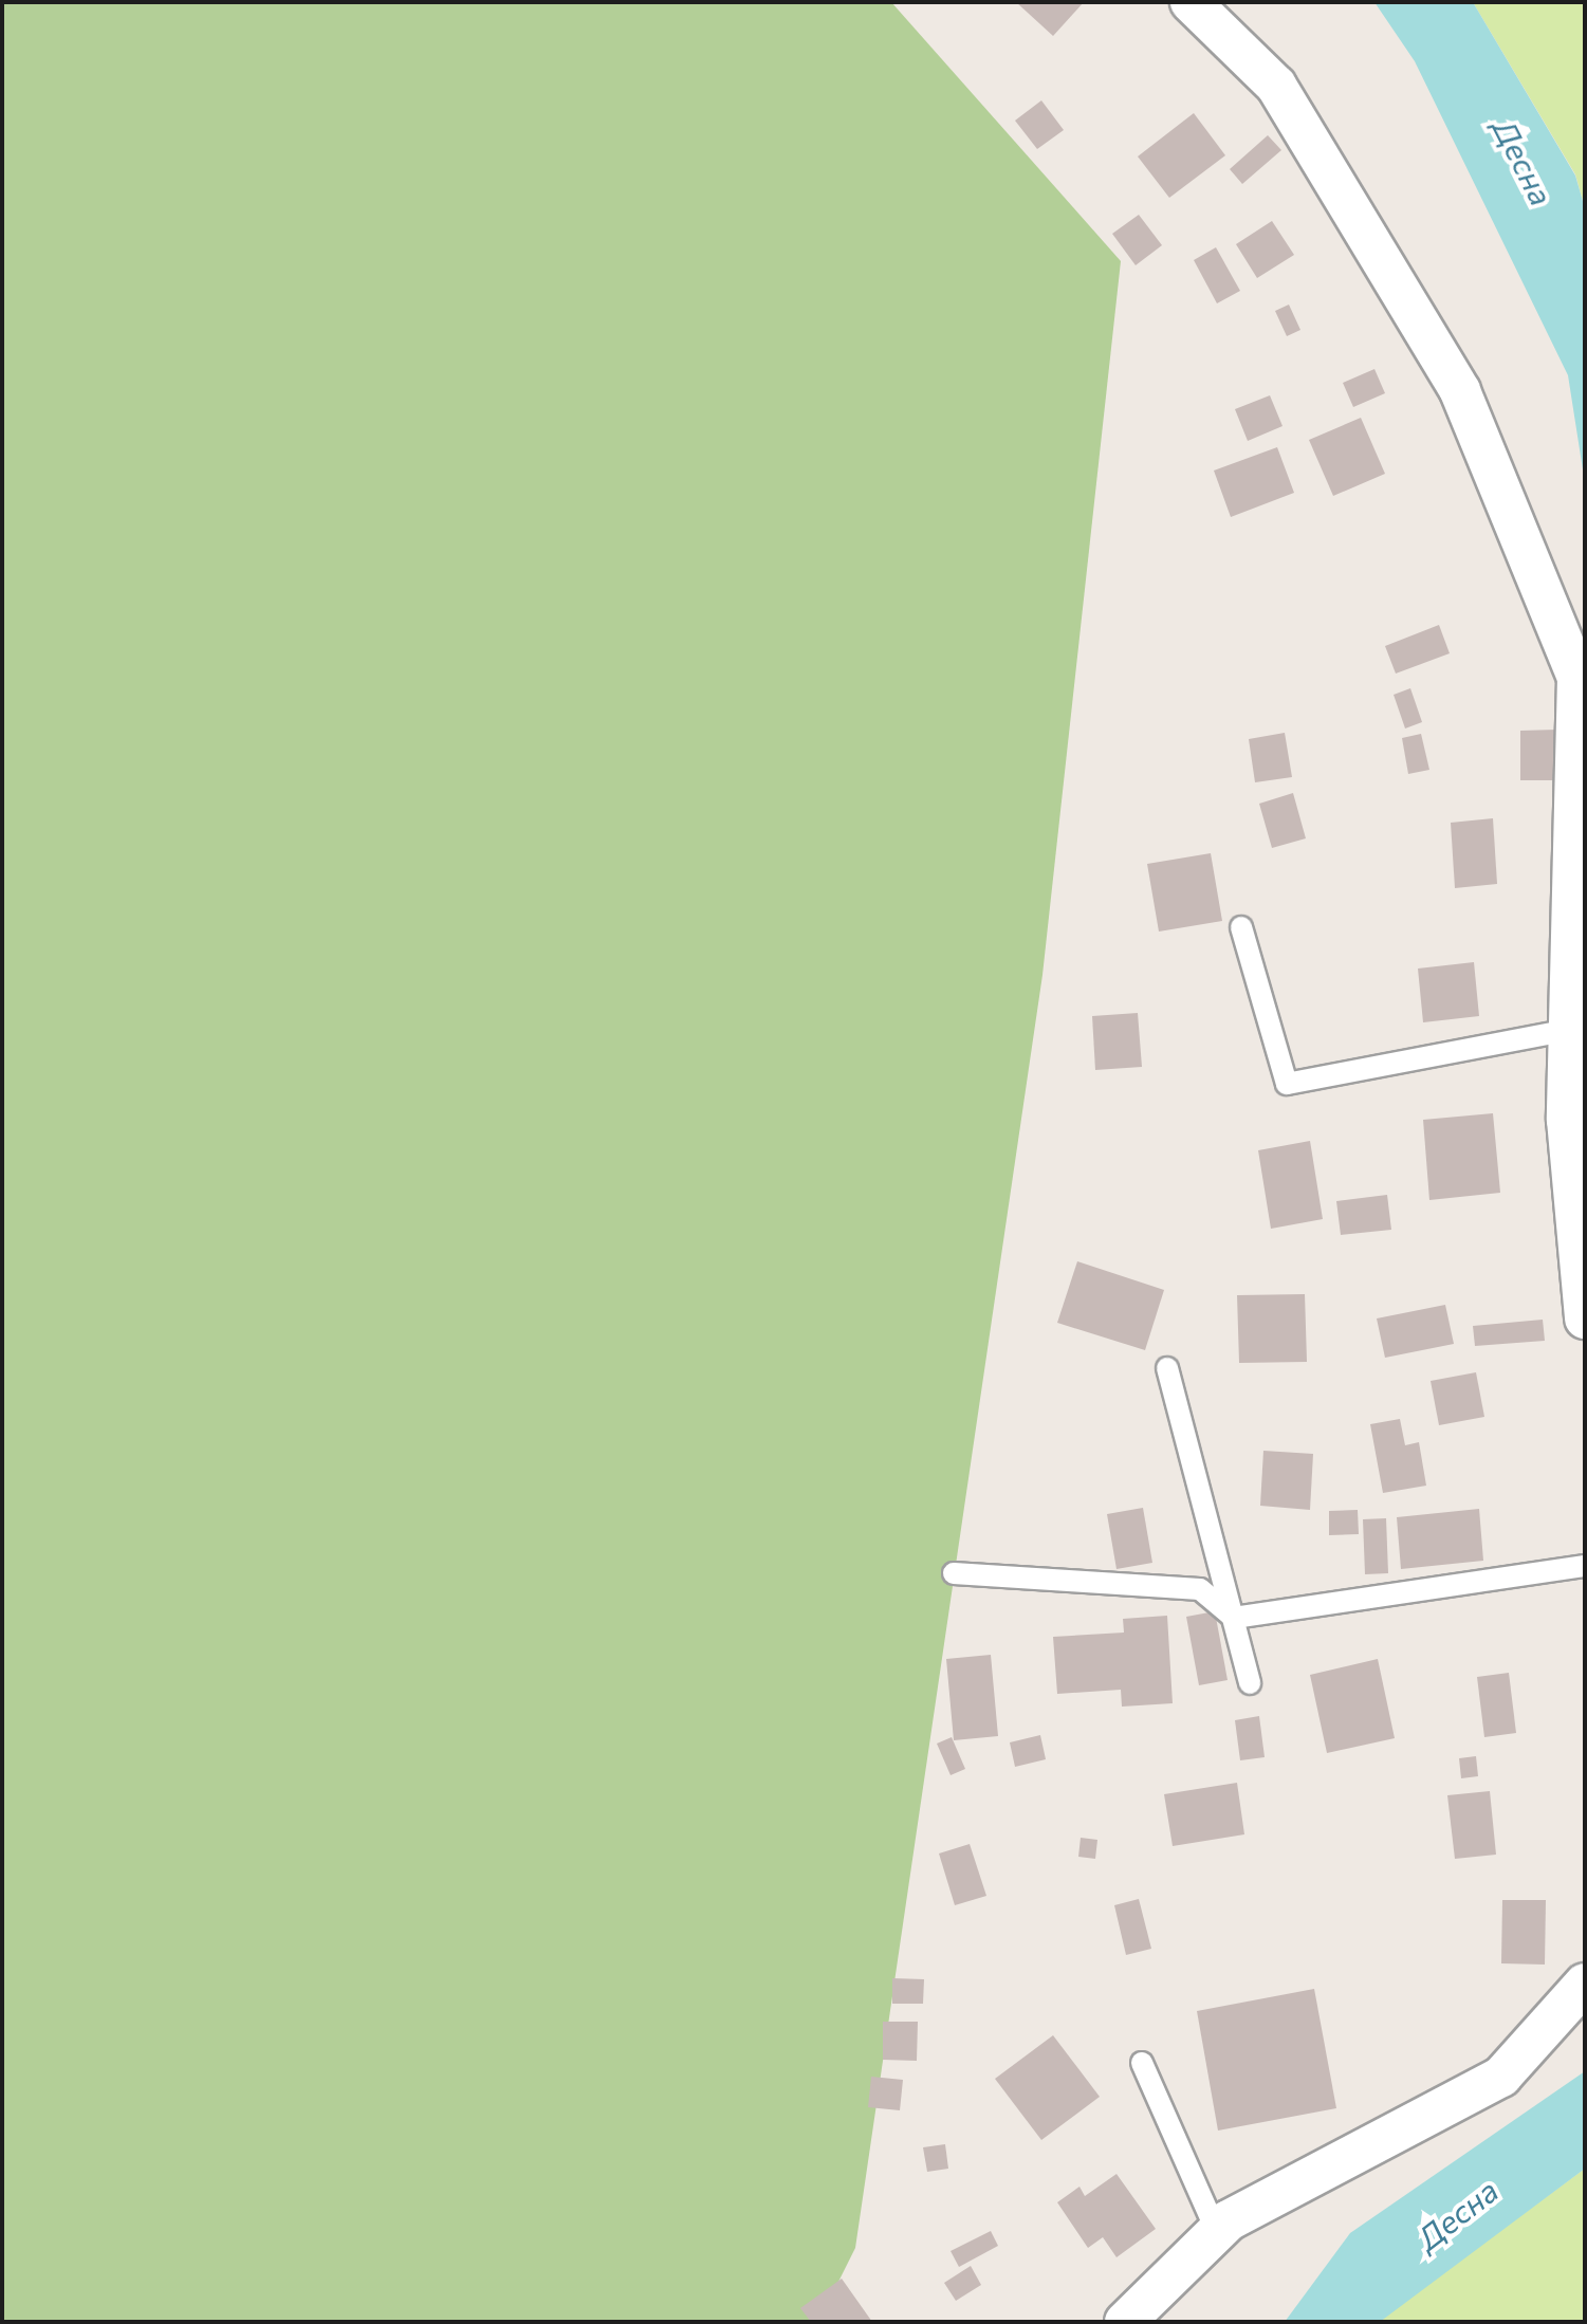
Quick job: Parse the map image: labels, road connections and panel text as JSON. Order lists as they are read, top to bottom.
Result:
{
  "water": ["Десна"]
}
